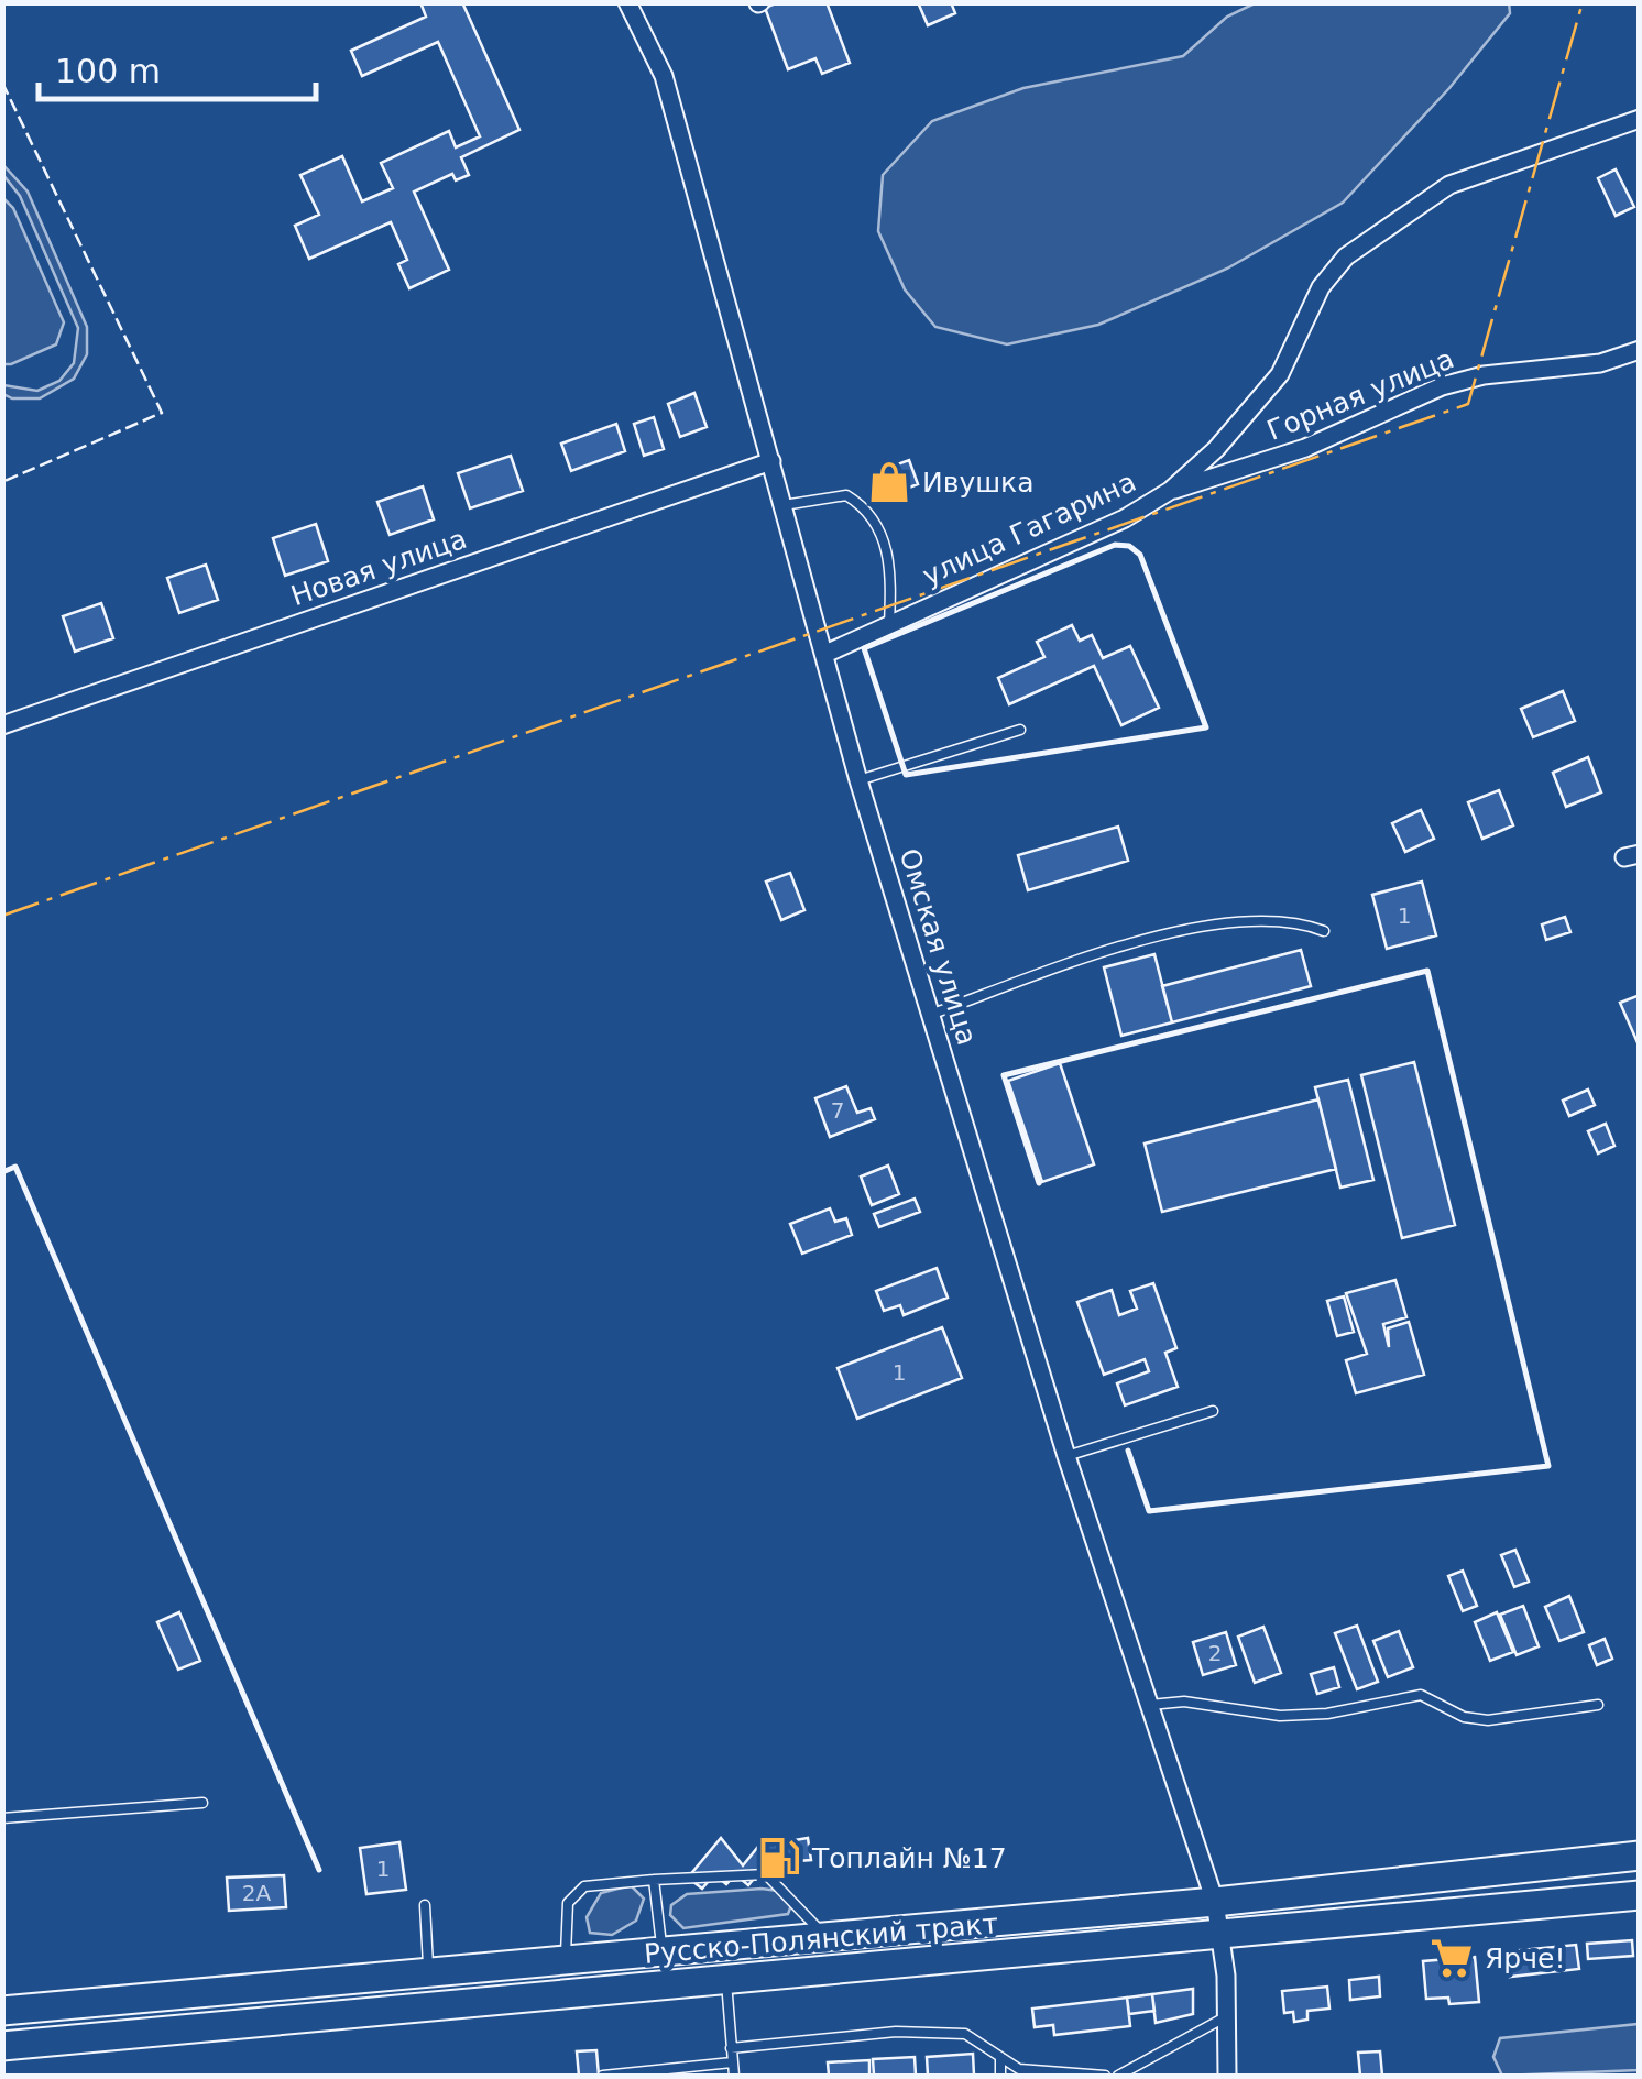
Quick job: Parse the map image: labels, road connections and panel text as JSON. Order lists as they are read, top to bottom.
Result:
{
  "streets": {
    "main road": ["Русско-Полянский тракт"],
    "street": [
      "Горная улица",
      "улица Гагарина",
      "Новая улица",
      "Омская улица"
    ]
  },
  "crossings": [
    ["Горная улица", "улица Гагарина"],
    ["улица Гагарина", "Омская улица"],
    ["Новая улица", "Омская улица"],
    ["Омская улица", "Русско-Полянский тракт"]
  ],
  "places": {
    "shop": ["Ивушка"],
    "fuel station": ["Топлайн №17"],
    "supermarket": ["Ярче!"]
  },
  "house_numbers": [
    "1",
    "7",
    "1",
    "2",
    "1",
    "2А"
  ],
  "scale_bar": "100 m"
}
